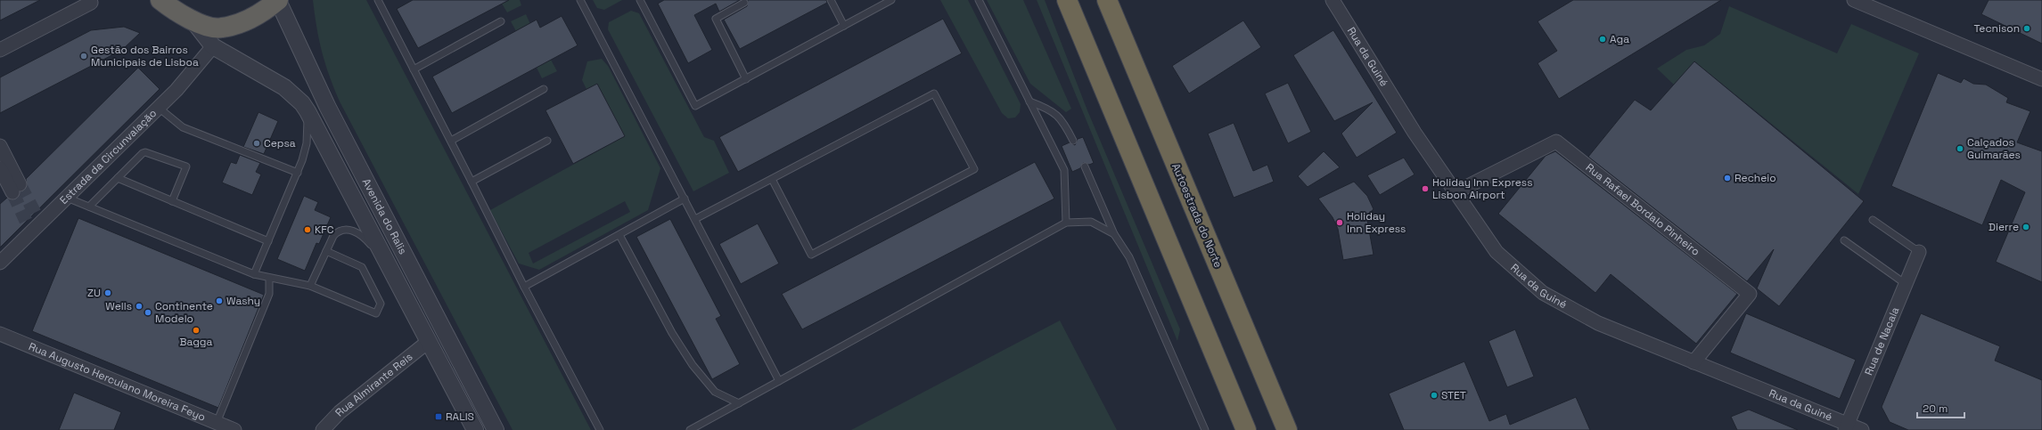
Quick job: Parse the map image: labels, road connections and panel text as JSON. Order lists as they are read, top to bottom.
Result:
{
  "streets": {
    "highway": ["Autoestrada do Norte"],
    "street": [
      "Rua da Guiné",
      "Estrada da Circunvalação",
      "Rua Rafael Bordalo Pinheiro",
      "Avenida do Ralis",
      "Rua de Nacala",
      "Rua Augusto Herculano Moreira Feyo",
      "Rua Almirante Reis"
    ]
  },
  "crossings": [
    ["Rua da Guiné", "Rua Rafael Bordalo Pinheiro"],
    ["Rua da Guiné", "Rua de Nacala"],
    ["Estrada da Circunvalação", "Avenida do Ralis"],
    ["Avenida do Ralis", "Rua Almirante Reis"]
  ],
  "places": {
    "other": [
      "Tecnison",
      "Aga",
      "Gestão dos Bairros Municipais de Lisboa",
      "Cepsa",
      "Calçados Guimarães",
      "Recheio",
      "Holiday Inn Express Lisbon Airport",
      "Holiday Inn Express",
      "Dierre",
      "KFC",
      "ZU",
      "Washy",
      "Wells",
      "Continente Modelo",
      "Bagga",
      "STET"
    ],
    "transit": ["RALIS"]
  },
  "scale_bar": "20 m"
}
